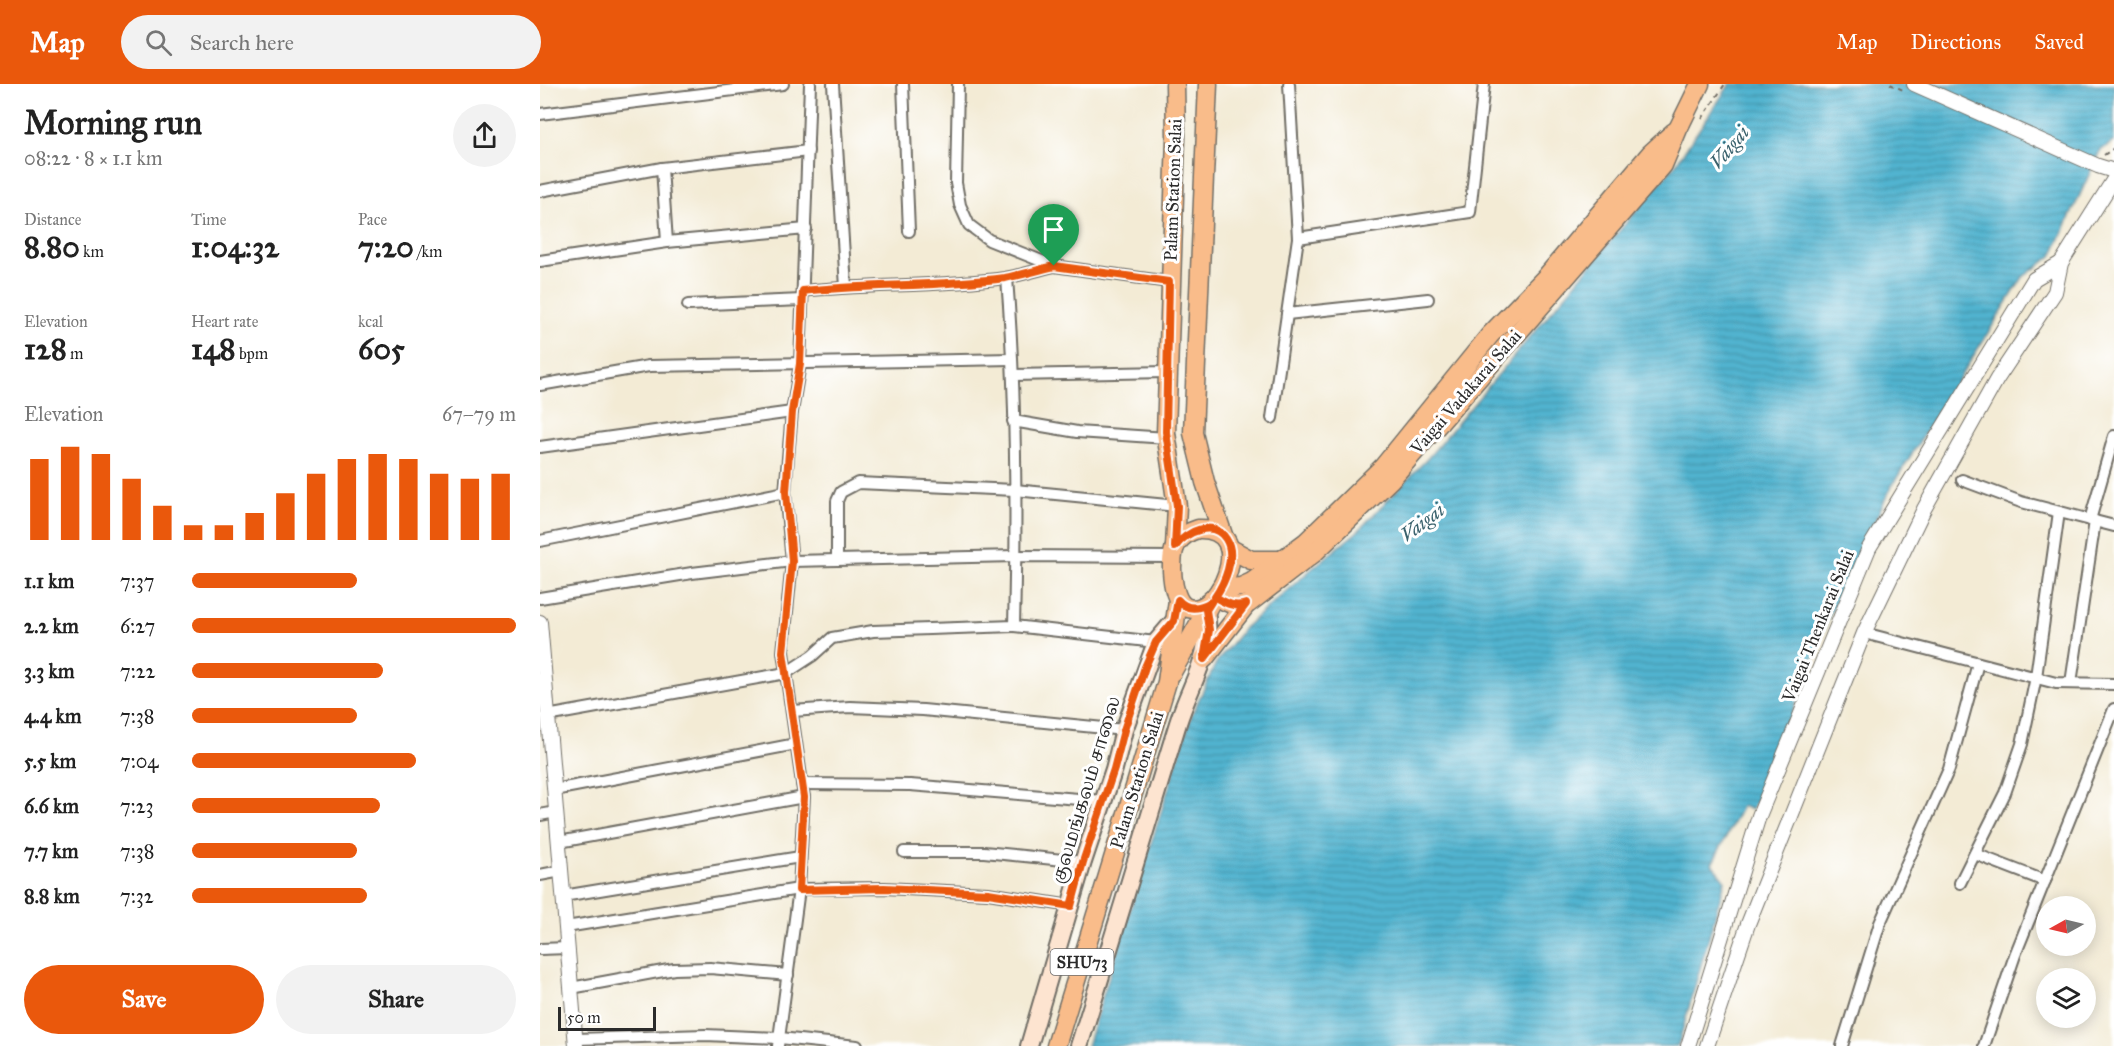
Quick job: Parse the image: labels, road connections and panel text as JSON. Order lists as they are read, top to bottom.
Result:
{
  "streets": {
    "main road": [
      "Palam Station Salai",
      "Vaigai Vadakarai Salai",
      "குலமங்கலம் சாலை",
      "SHU73"
    ],
    "street": ["Vaigai Thenkarai Salai"]
  },
  "crossings": [
    ["Palam Station Salai", "Vaigai Vadakarai Salai"],
    ["Palam Station Salai", "குலமங்கலம் சாலை"],
    ["Palam Station Salai", "SHU73"],
    ["Vaigai Vadakarai Salai", "SHU73"]
  ],
  "water": ["Vaigai"],
  "scale_bar": "50 m",
  "north": "left",
  "page": {
    "header": "Map",
    "search": "Search here",
    "nav": ["Map", "Directions", "Saved"],
    "heading": ["Morning run", "08:22 · 8 × 1.1 km"],
    "stats": [
      ["Distance", "8.80 km"],
      ["Time", "1:04:32"],
      ["Pace", "7:20 /km"],
      ["Elevation", "128 m"],
      ["Heart rate", "148 bpm"],
      ["kcal", "605"]
    ],
    "chart": ["Elevation", "67–79 m"],
    "list": [
      {
        "name": "1.1 km",
        "note": "7:37"
      },
      {
        "name": "2.2 km",
        "note": "6:27"
      },
      {
        "name": "3.3 km",
        "note": "7:22"
      },
      {
        "name": "4.4 km",
        "note": "7:38"
      },
      {
        "name": "5.5 km",
        "note": "7:04"
      },
      {
        "name": "6.6 km",
        "note": "7:23"
      },
      {
        "name": "7.7 km",
        "note": "7:38"
      },
      {
        "name": "8.8 km",
        "note": "7:32"
      }
    ],
    "buttons": ["Save", "Share"],
    "scale": "50 m"
  }
}
